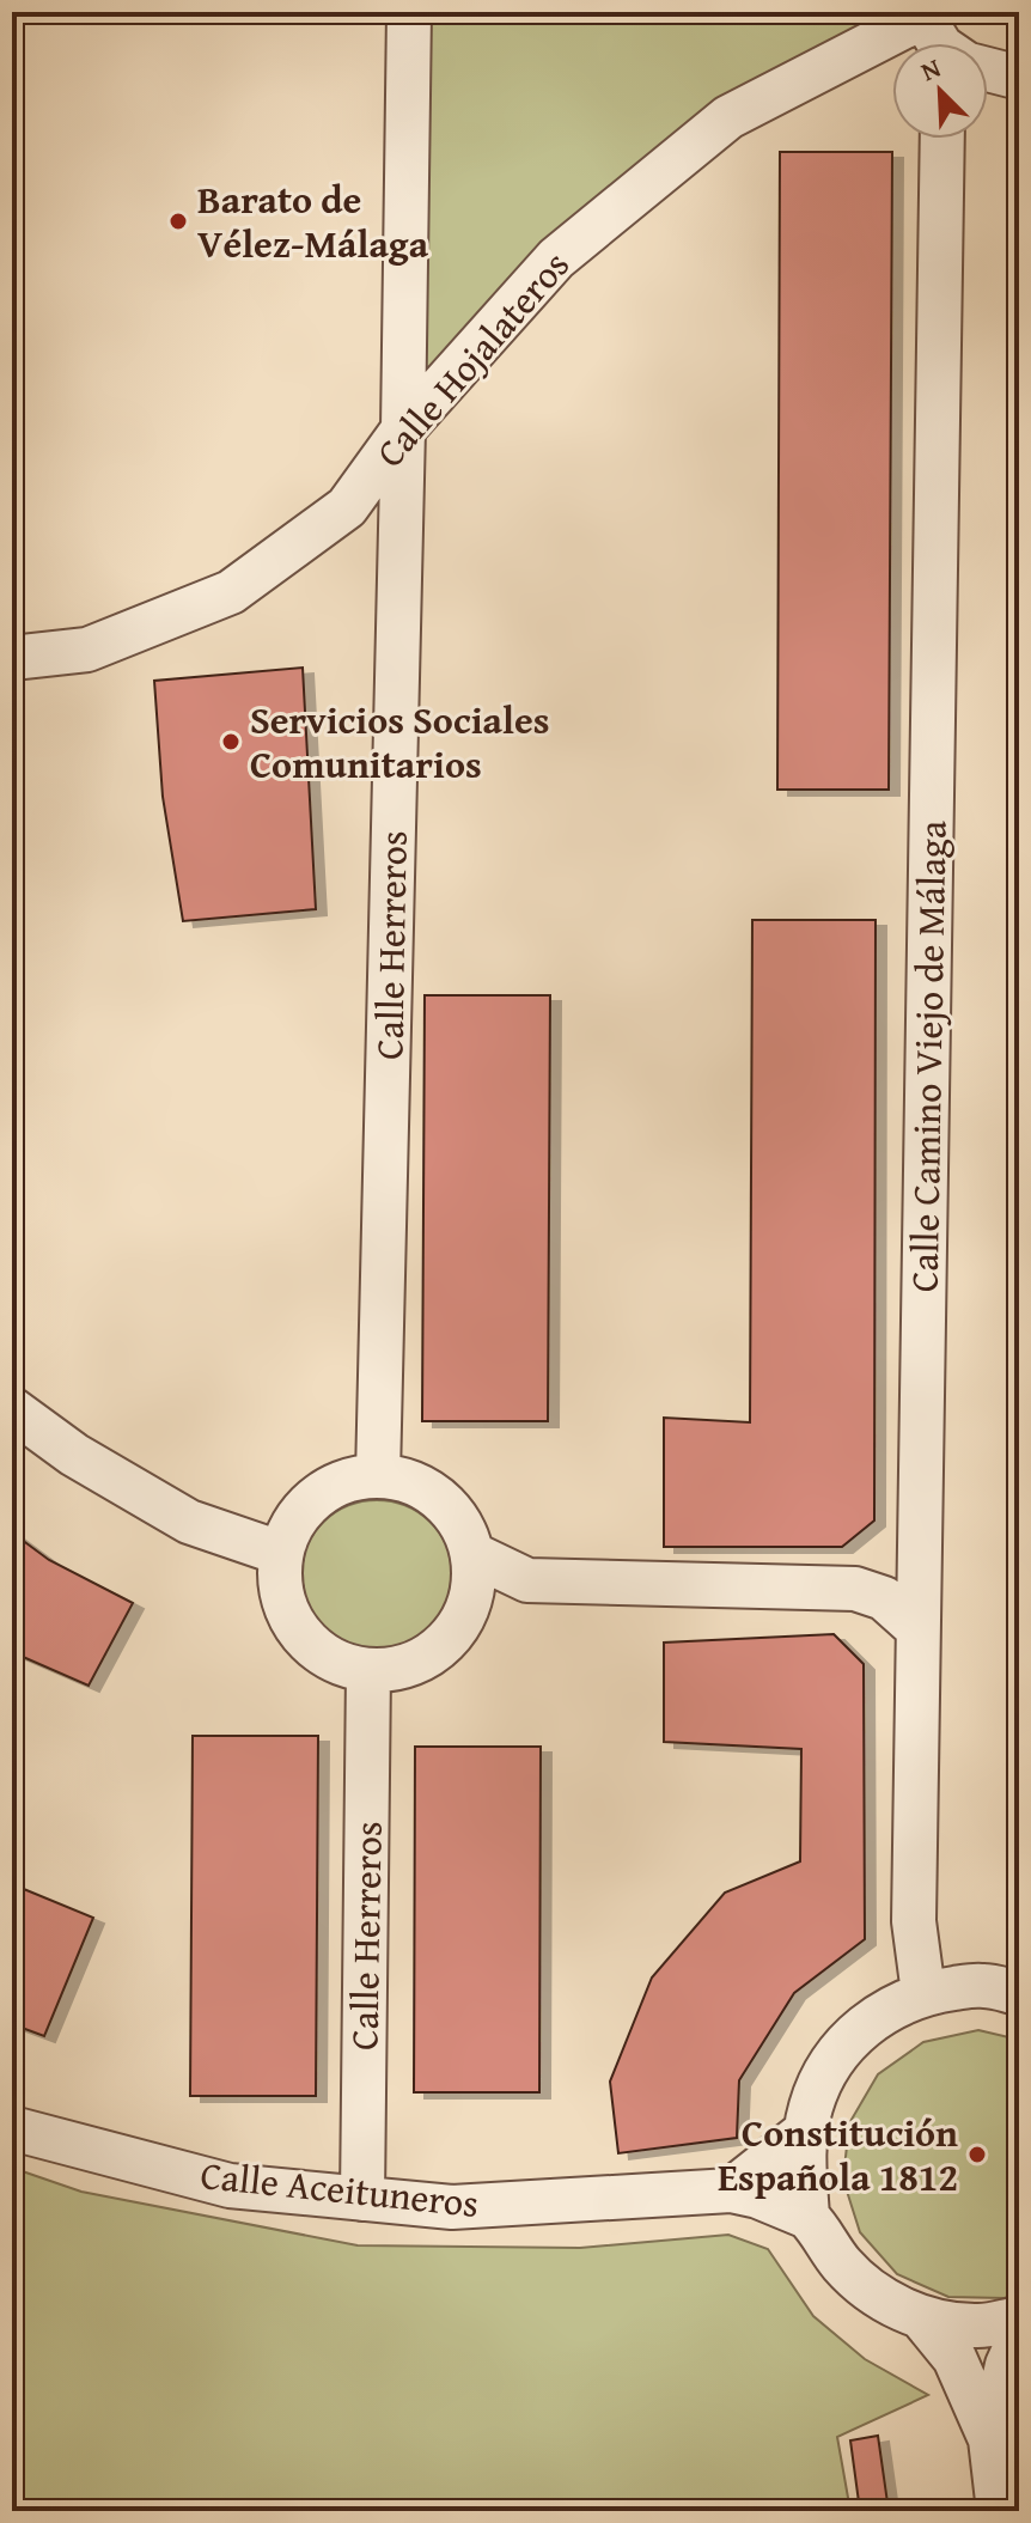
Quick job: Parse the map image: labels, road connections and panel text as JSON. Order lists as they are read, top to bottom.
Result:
{
  "streets": {
    "street": [
      "Calle Hojalateros",
      "Calle Herreros",
      "Calle Camino Viejo de Málaga",
      "Calle Aceituneros"
    ]
  },
  "crossings": [
    ["Calle Hojalateros", "Calle Herreros"],
    ["Calle Herreros", "Calle Aceituneros"]
  ],
  "places": ["Barato de Vélez-Málaga", "Servicios Sociales Comunitarios", "Constitución Española 1812"],
  "north": "top left"
}
